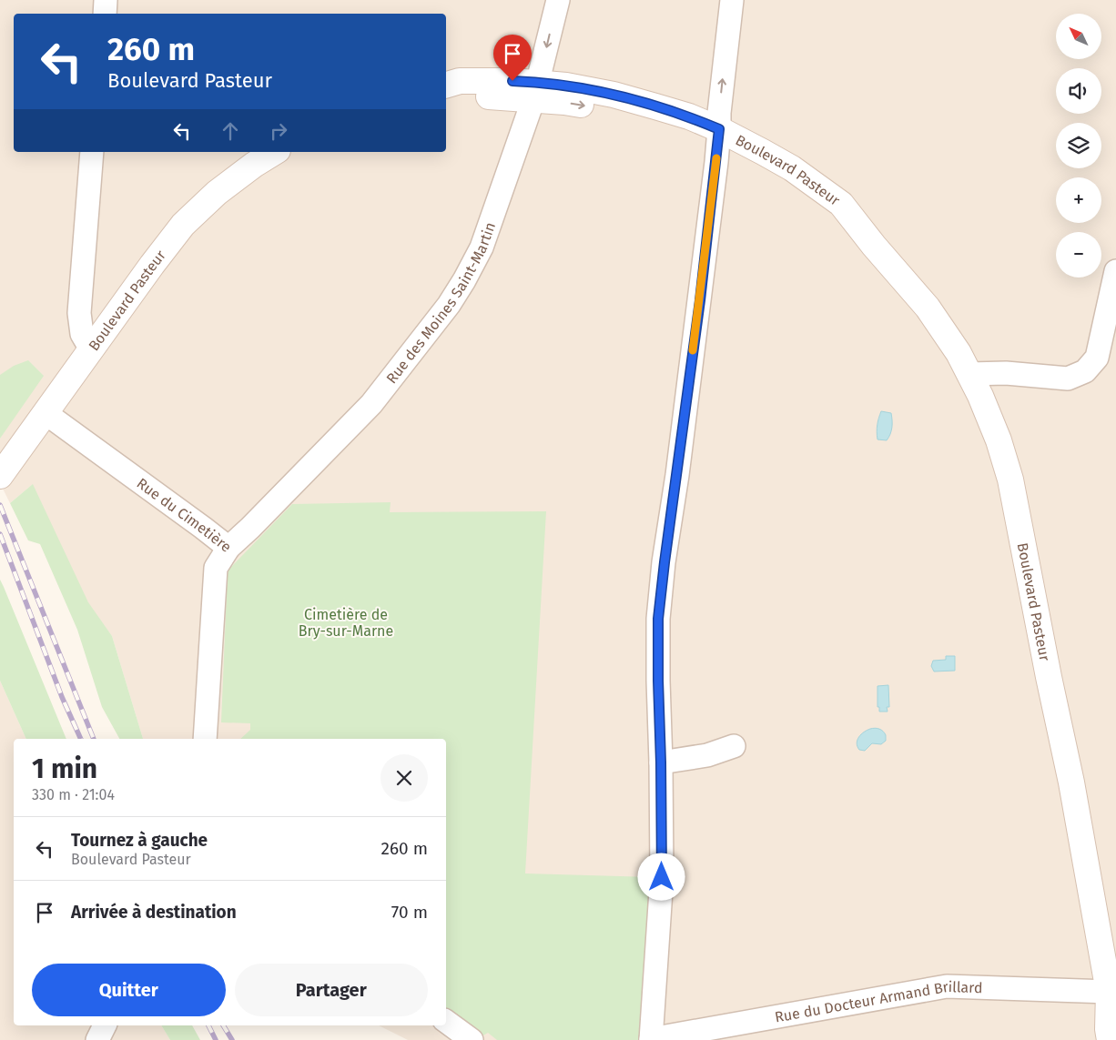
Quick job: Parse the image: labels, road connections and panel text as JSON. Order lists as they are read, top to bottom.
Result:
{
  "streets": {
    "main road": ["Boulevard Pasteur"],
    "street": ["Rue des Moines Saint-Martin", "Rue du Cimetière", "Rue du Docteur Armand Brillard"]
  },
  "crossings": [
    ["Boulevard Pasteur", "Rue des Moines Saint-Martin"],
    ["Boulevard Pasteur", "Rue du Cimetière"],
    ["Boulevard Pasteur", "Rue du Docteur Armand Brillard"],
    ["Rue des Moines Saint-Martin", "Rue du Cimetière"]
  ],
  "parks": ["Cimetière de Bry-sur-Marne"],
  "north": "top left",
  "page": {
    "map_buttons": ["+", "−"],
    "turn": ["260 m", "Boulevard Pasteur"],
    "heading": ["1 min", "330 m · 21:04"],
    "list": [
      {
        "name": "Tournez à gauche",
        "note": "Boulevard Pasteur",
        "value": "260 m"
      },
      {
        "name": "Arrivée à destination",
        "value": "70 m"
      }
    ],
    "buttons": ["Quitter", "Partager"]
  }
}
